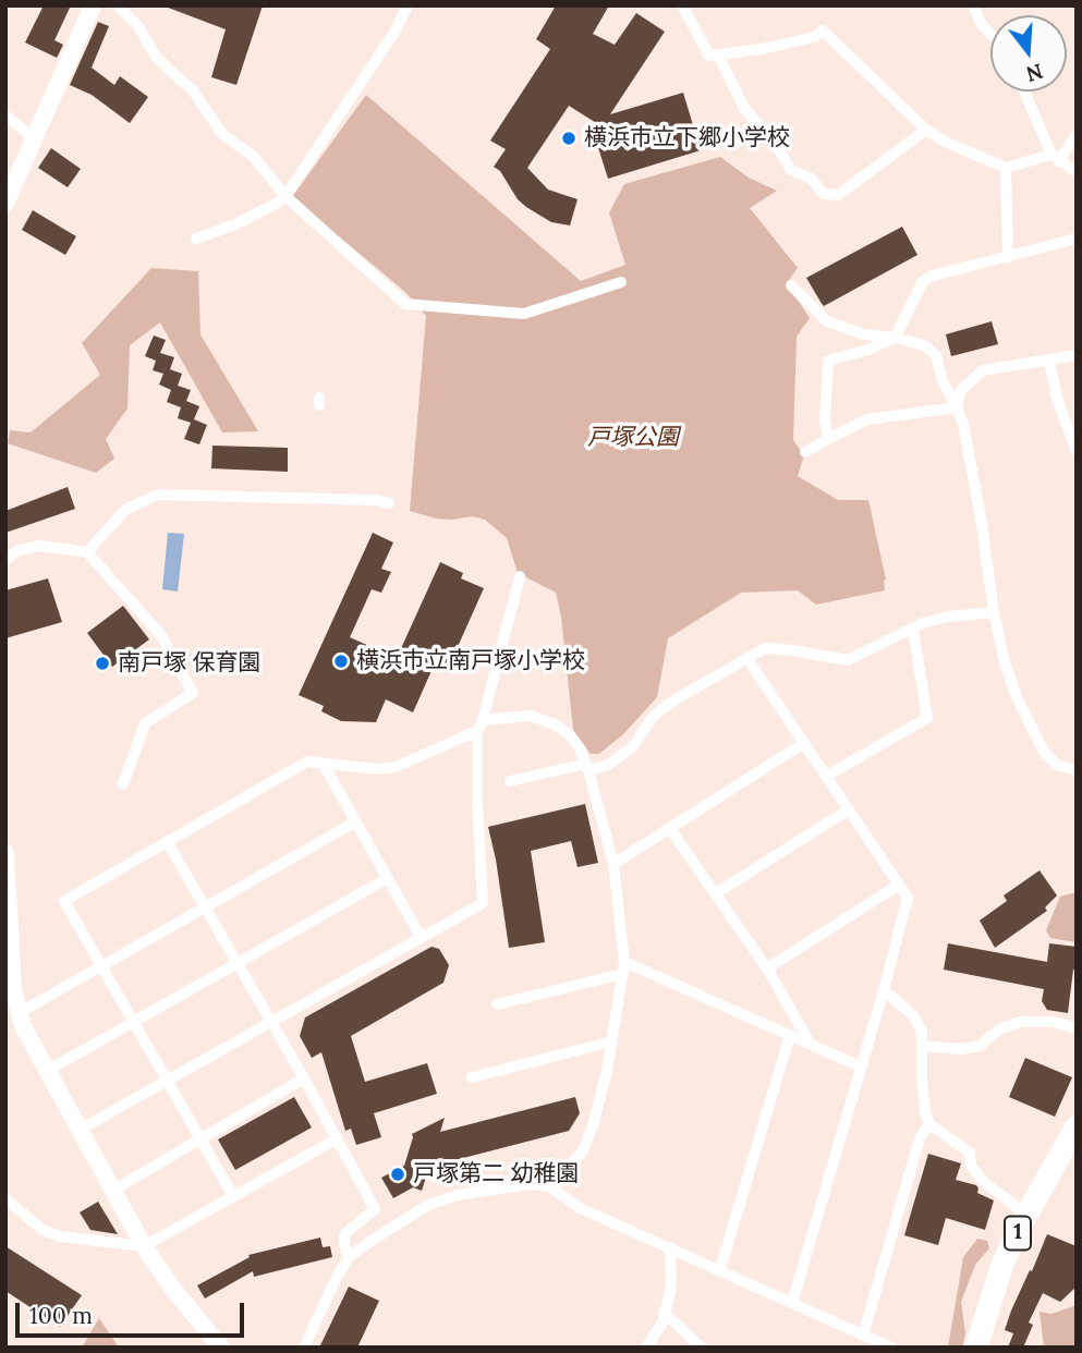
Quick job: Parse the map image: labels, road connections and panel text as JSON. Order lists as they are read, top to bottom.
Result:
{
  "streets": {
    "highway": ["1"]
  },
  "parks": ["戸塚公園"],
  "places": [
    "横浜市立下郷小学校",
    "横浜市立南戸塚小学校",
    "南戸塚 保育園",
    "戸塚第二 幼稚園"
  ],
  "scale_bar": "100 m",
  "north": "bottom"
}
